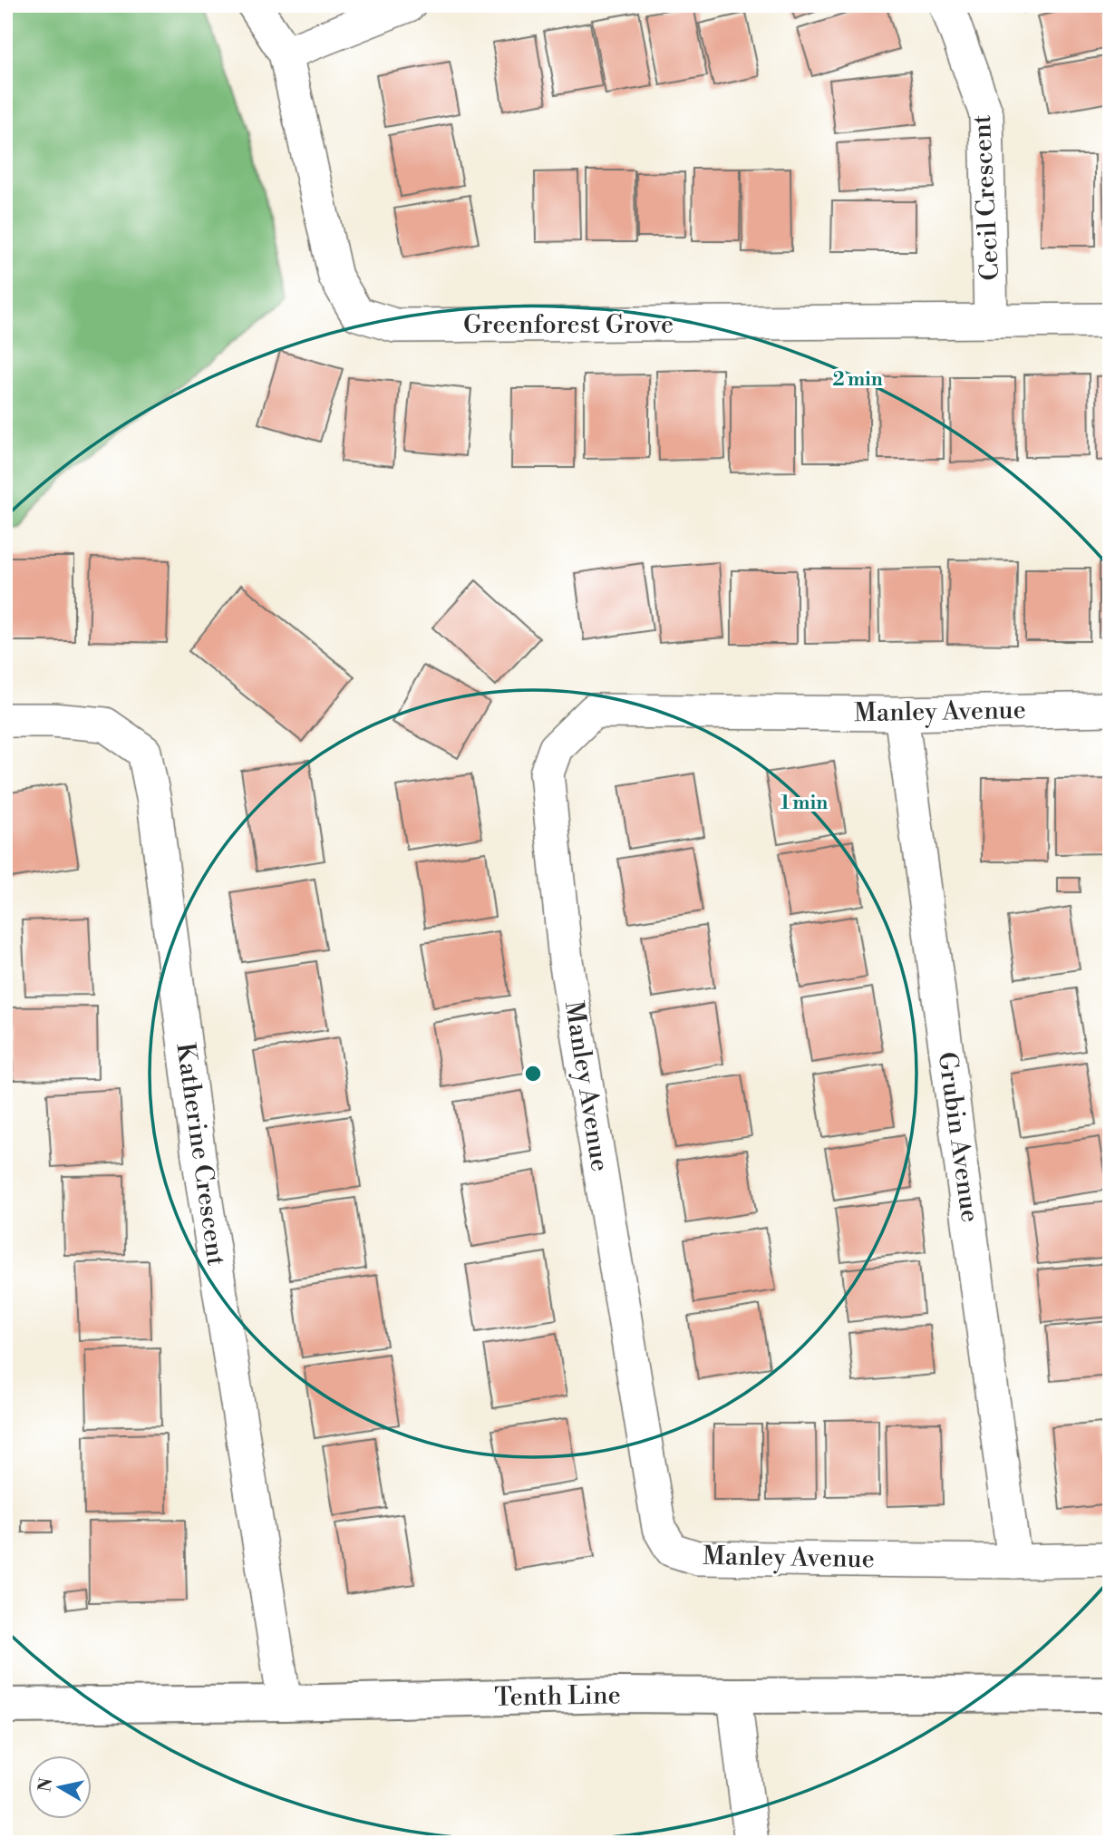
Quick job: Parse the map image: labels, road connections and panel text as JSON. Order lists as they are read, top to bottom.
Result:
{
  "streets": {
    "street": [
      "Cecil Crescent",
      "Greenforest Grove",
      "Manley Avenue",
      "Grubin Avenue",
      "Katherine Crescent",
      "Tenth Line"
    ]
  },
  "crossings": [
    ["Cecil Crescent", "Greenforest Grove"],
    ["Manley Avenue", "Grubin Avenue"],
    ["Katherine Crescent", "Tenth Line"]
  ],
  "north": "left",
  "rings": ["2 min", "1 min"]
}
